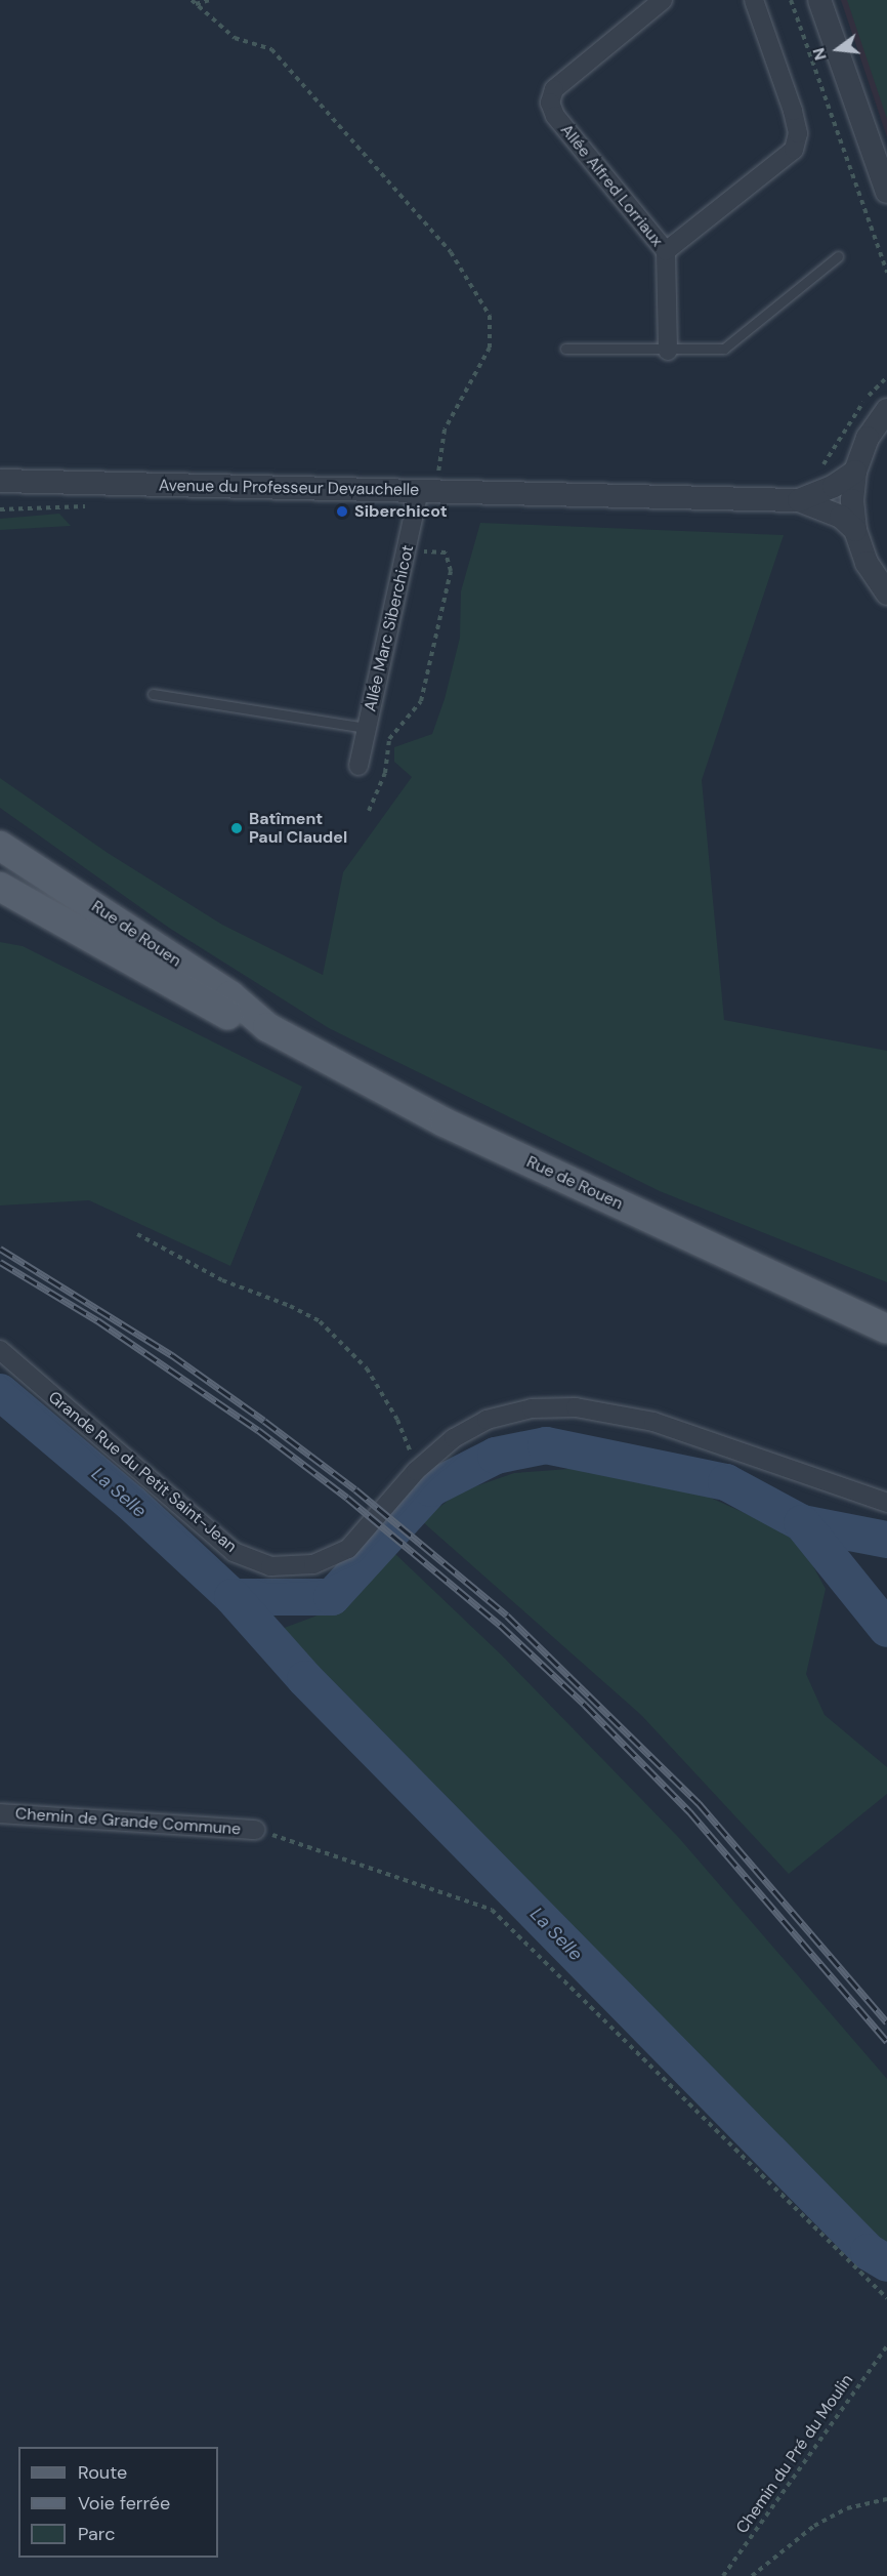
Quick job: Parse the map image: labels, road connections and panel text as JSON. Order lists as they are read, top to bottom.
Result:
{
  "streets": {
    "main road": ["Rue de Rouen"],
    "street": [
      "Allée Alfred Lorriaux",
      "Avenue du Professeur Devauchelle",
      "Allée Marc Siberchicot",
      "Grande Rue du Petit Saint-Jean",
      "Chemin de Grande Commune"
    ],
    "path": ["Chemin du Pré du Moulin"]
  },
  "crossings": [
    ["Avenue du Professeur Devauchelle", "Allée Marc Siberchicot"]
  ],
  "water": ["La Selle"],
  "places": ["Siberchicot", "Batîment Paul Claudel"],
  "legend": ["Route", "Voie ferrée", "Parc"],
  "north": "left"
}
